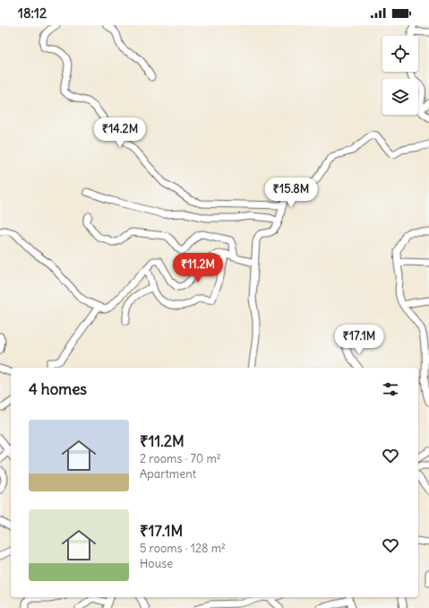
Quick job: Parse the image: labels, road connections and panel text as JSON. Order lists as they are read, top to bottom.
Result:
{
  "page": {
    "status": "18:12",
    "price": [
      "₹14.2M",
      "₹15.8M",
      "₹11.2M",
      "₹17.1M"
    ],
    "heading": "4 homes",
    "list": [
      {
        "name": "₹11.2M",
        "note": "2 rooms · 70 m² · Apartment"
      },
      {
        "name": "₹17.1M",
        "note": "5 rooms · 128 m² · House"
      }
    ]
  }
}
